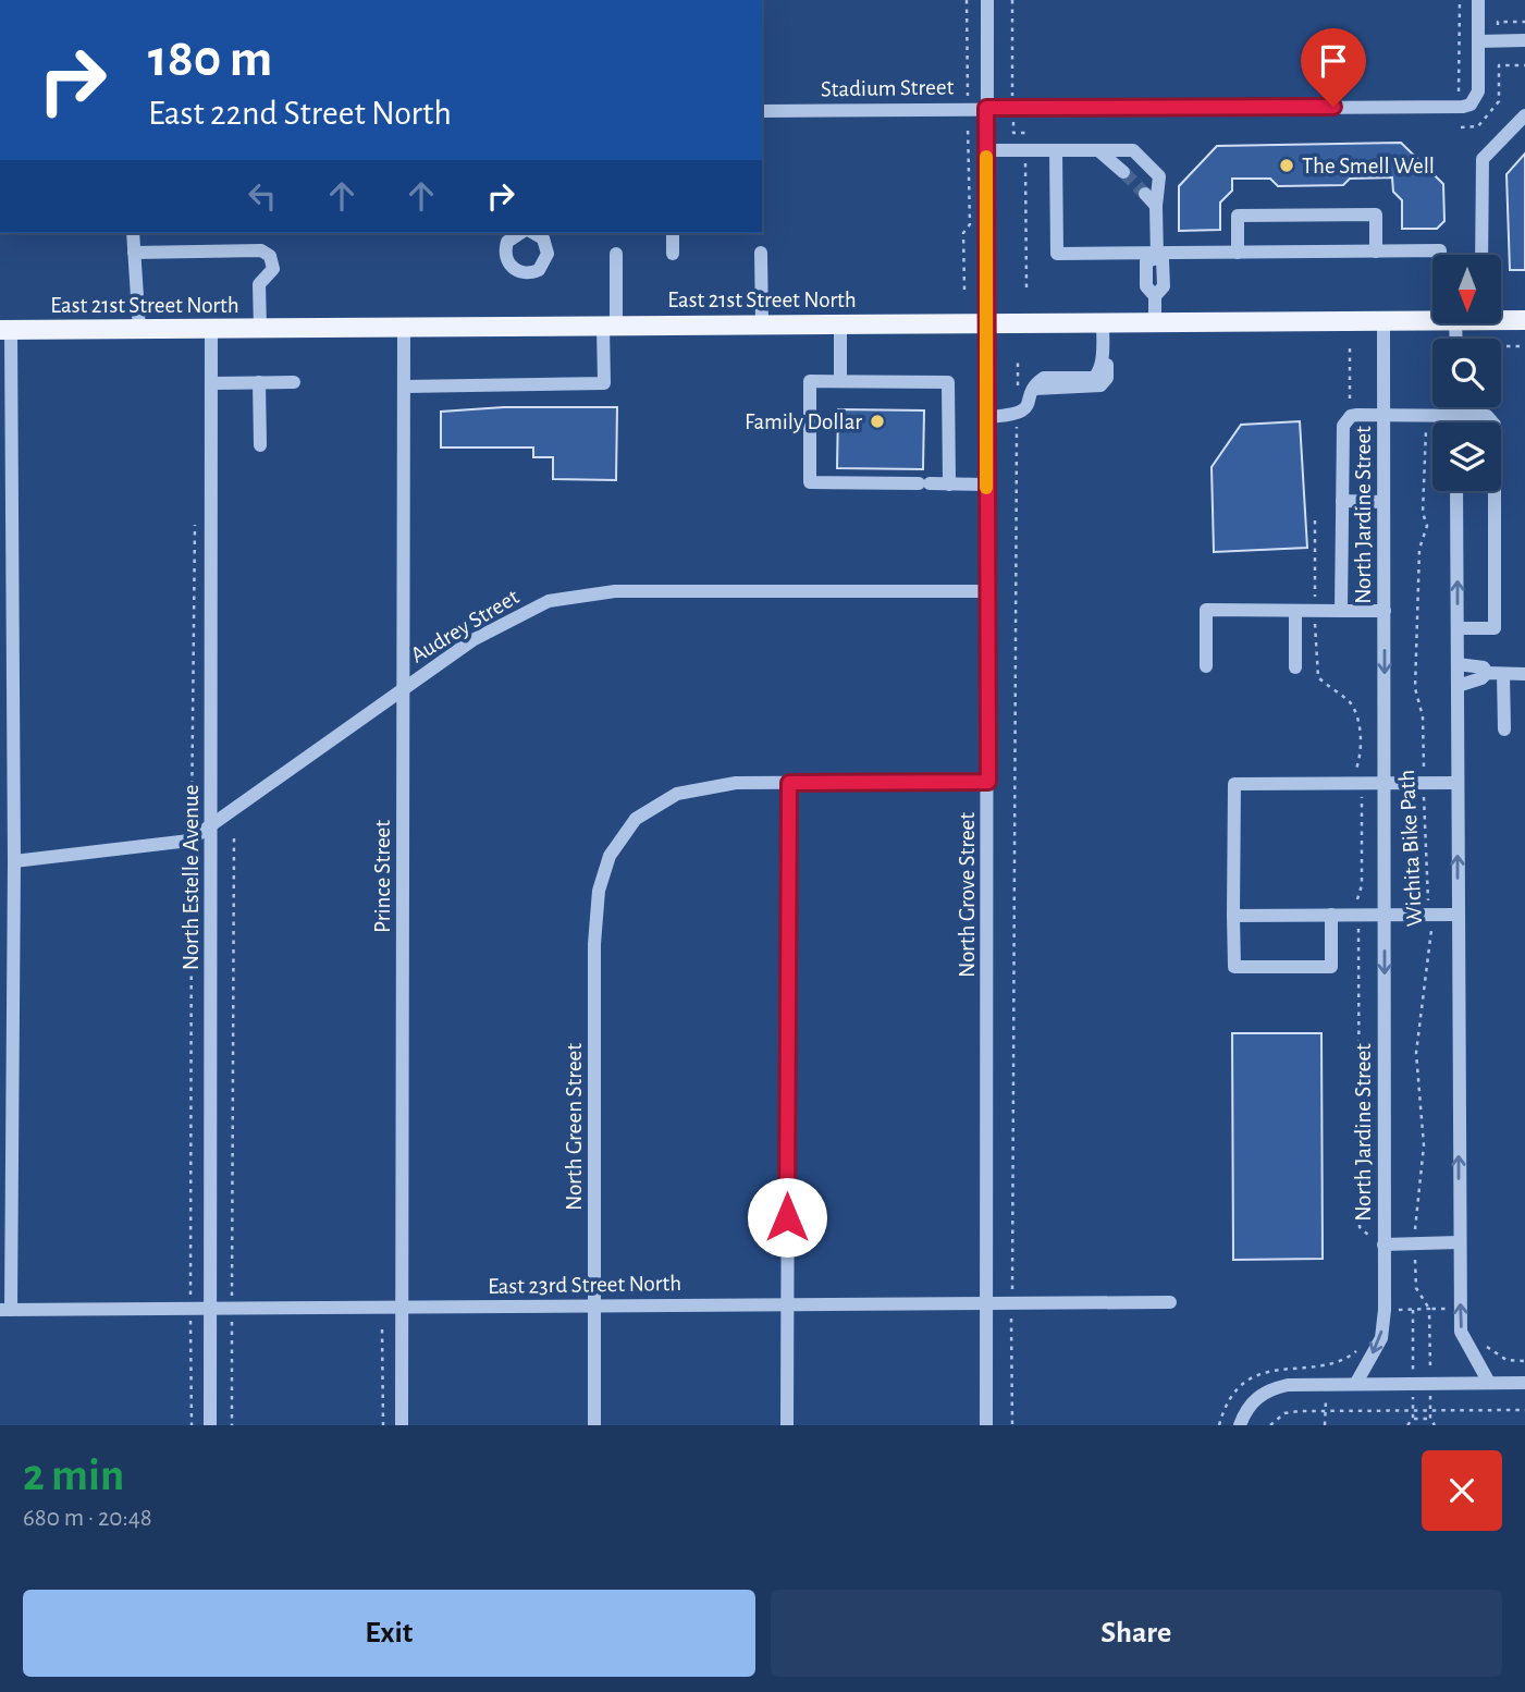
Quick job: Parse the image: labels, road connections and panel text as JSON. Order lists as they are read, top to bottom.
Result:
{
  "streets": {
    "main road": ["East 21st Street North"],
    "street": [
      "Stadium Street",
      "North Jardine Street",
      "Audrey Street",
      "Prince Street",
      "North Estelle Avenue",
      "North Grove Street",
      "North Green Street",
      "East 23rd Street North"
    ],
    "path": ["Wichita Bike Path"]
  },
  "crossings": [
    ["Stadium Street", "North Grove Street"],
    ["East 21st Street North", "North Jardine Street"],
    ["East 21st Street North", "Prince Street"],
    ["East 21st Street North", "North Estelle Avenue"],
    ["East 21st Street North", "North Grove Street"],
    ["North Jardine Street", "Wichita Bike Path"],
    ["Audrey Street", "Prince Street"],
    ["Audrey Street", "North Estelle Avenue"],
    ["Audrey Street", "North Grove Street"],
    ["Prince Street", "East 23rd Street North"],
    ["North Estelle Avenue", "East 23rd Street North"],
    ["North Grove Street", "North Green Street"],
    ["North Grove Street", "East 23rd Street North"],
    ["North Green Street", "East 23rd Street North"]
  ],
  "places": ["The Smell Well", "Family Dollar"],
  "north": "bottom",
  "page": {
    "turn": ["180 m", "East 22nd Street North"],
    "heading": ["2 min", "680 m · 20:48"],
    "buttons": ["Exit", "Share"]
  }
}
